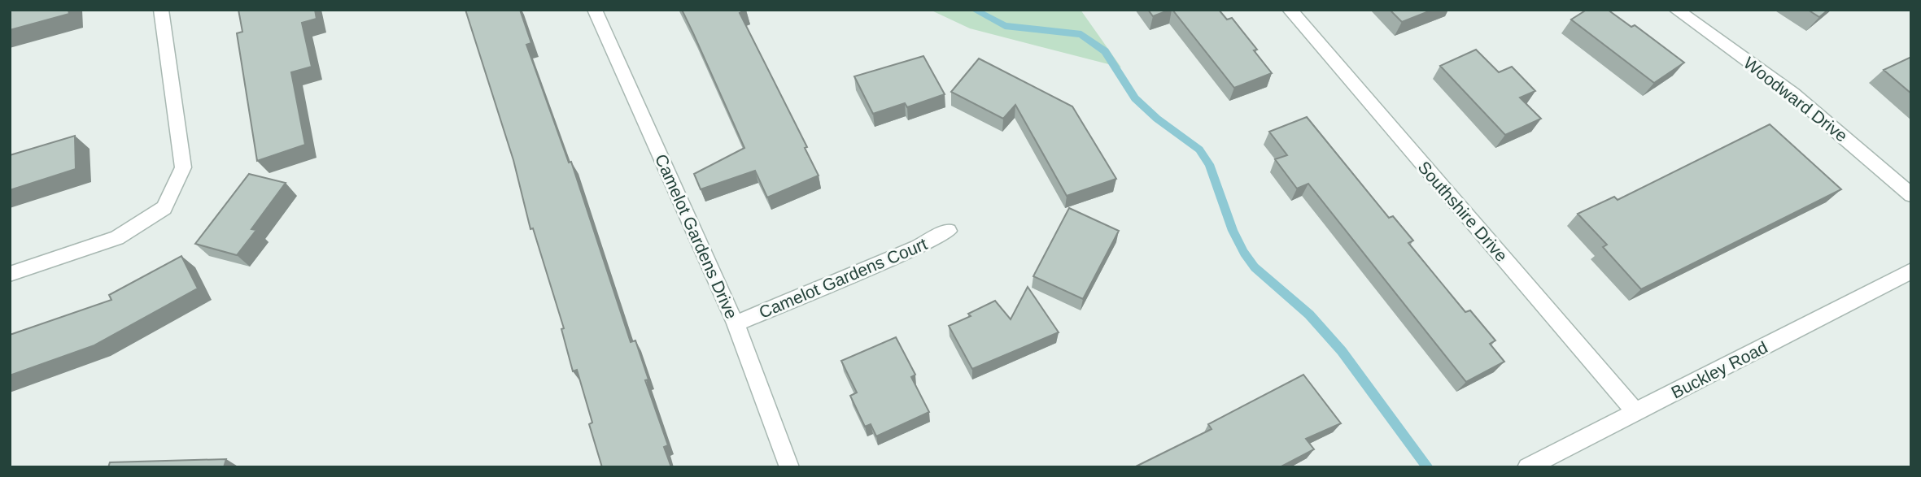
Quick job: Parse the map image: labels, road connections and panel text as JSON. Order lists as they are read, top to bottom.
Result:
{
  "streets": {
    "street": [
      "Woodward Drive",
      "Southshire Drive",
      "Camelot Gardens Drive",
      "Camelot Gardens Court",
      "Buckley Road"
    ]
  },
  "crossings": [
    ["Southshire Drive", "Buckley Road"],
    ["Camelot Gardens Drive", "Camelot Gardens Court"]
  ]
}
